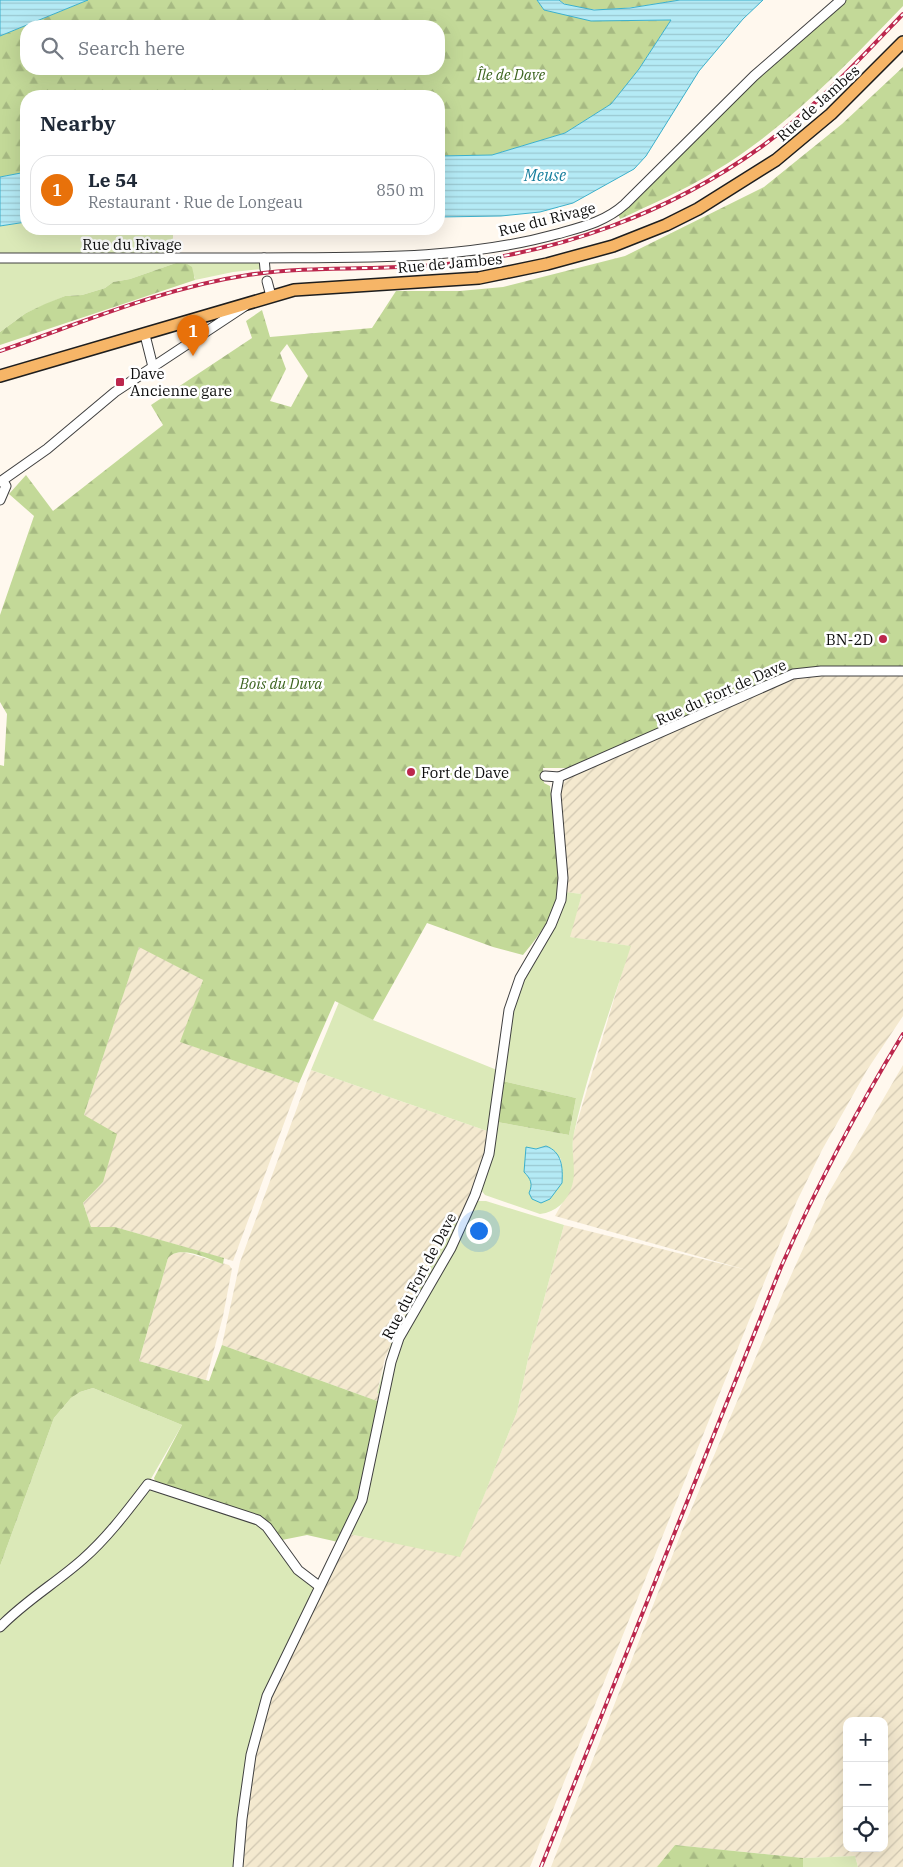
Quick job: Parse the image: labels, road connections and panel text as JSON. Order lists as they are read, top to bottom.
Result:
{
  "streets": {
    "main road": ["Rue de Jambes"],
    "street": ["Rue du Rivage", "Rue du Fort de Dave"]
  },
  "water": ["Meuse"],
  "parks": ["Île de Dave", "Bois du Duva"],
  "places": {
    "transit": ["Dave Ancienne gare"],
    "other": ["BN-2D", "Fort de Dave"]
  },
  "page": {
    "search": "Search here",
    "heading": "Nearby",
    "list": [
      {
        "mark": "1",
        "name": "Le 54",
        "note": "Restaurant · Rue de Longeau",
        "value": "850 m"
      }
    ],
    "pins": "1",
    "map_buttons": ["+", "−"]
  }
}
